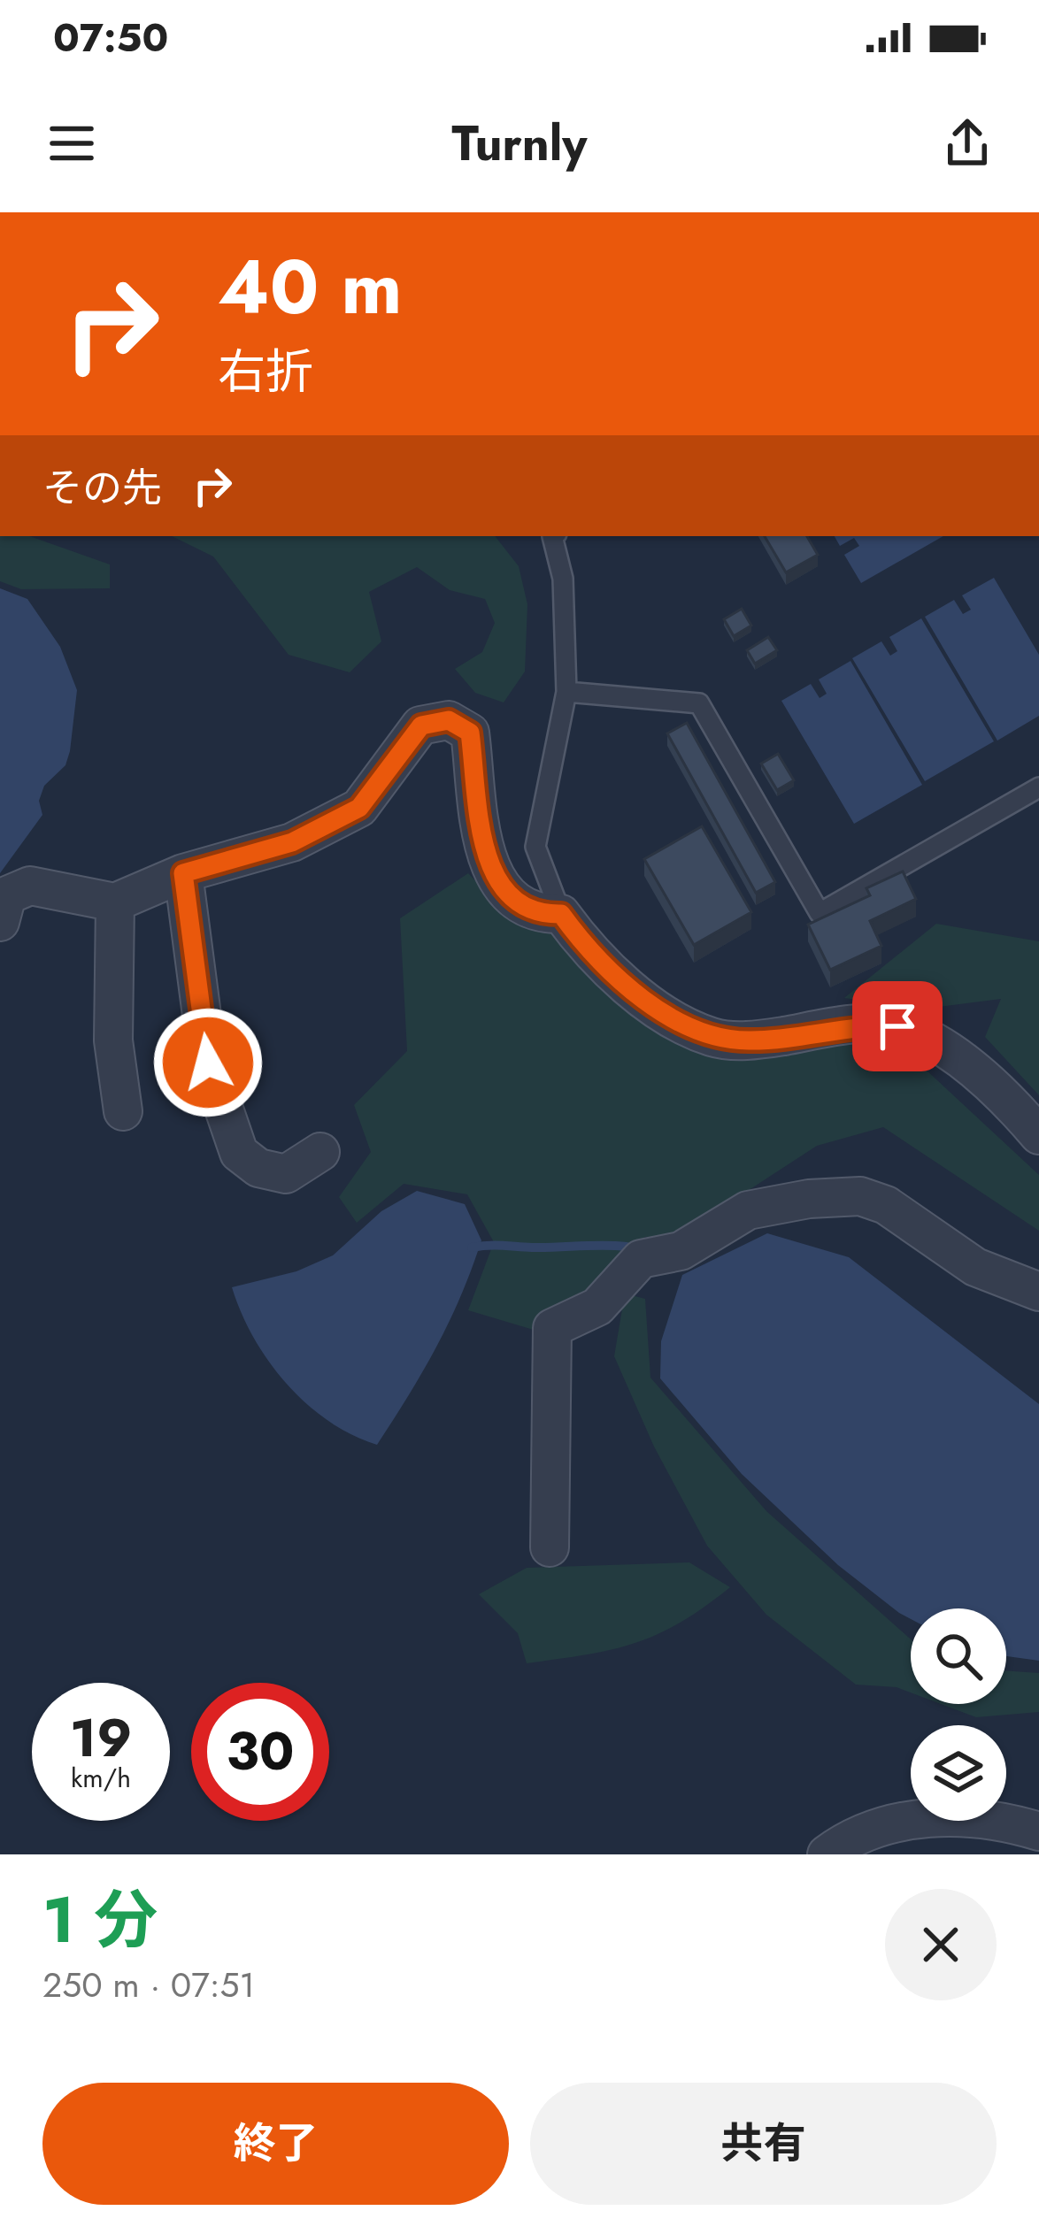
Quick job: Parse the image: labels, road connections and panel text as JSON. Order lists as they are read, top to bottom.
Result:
{
  "page": {
    "status": "07:50",
    "header": "Turnly",
    "turn": ["40 m", "右折"],
    "then": "その先",
    "speed": "19 km/h",
    "limit": "30",
    "heading": ["1 分", "250 m · 07:51"],
    "buttons": ["終了", "共有"]
  }
}
